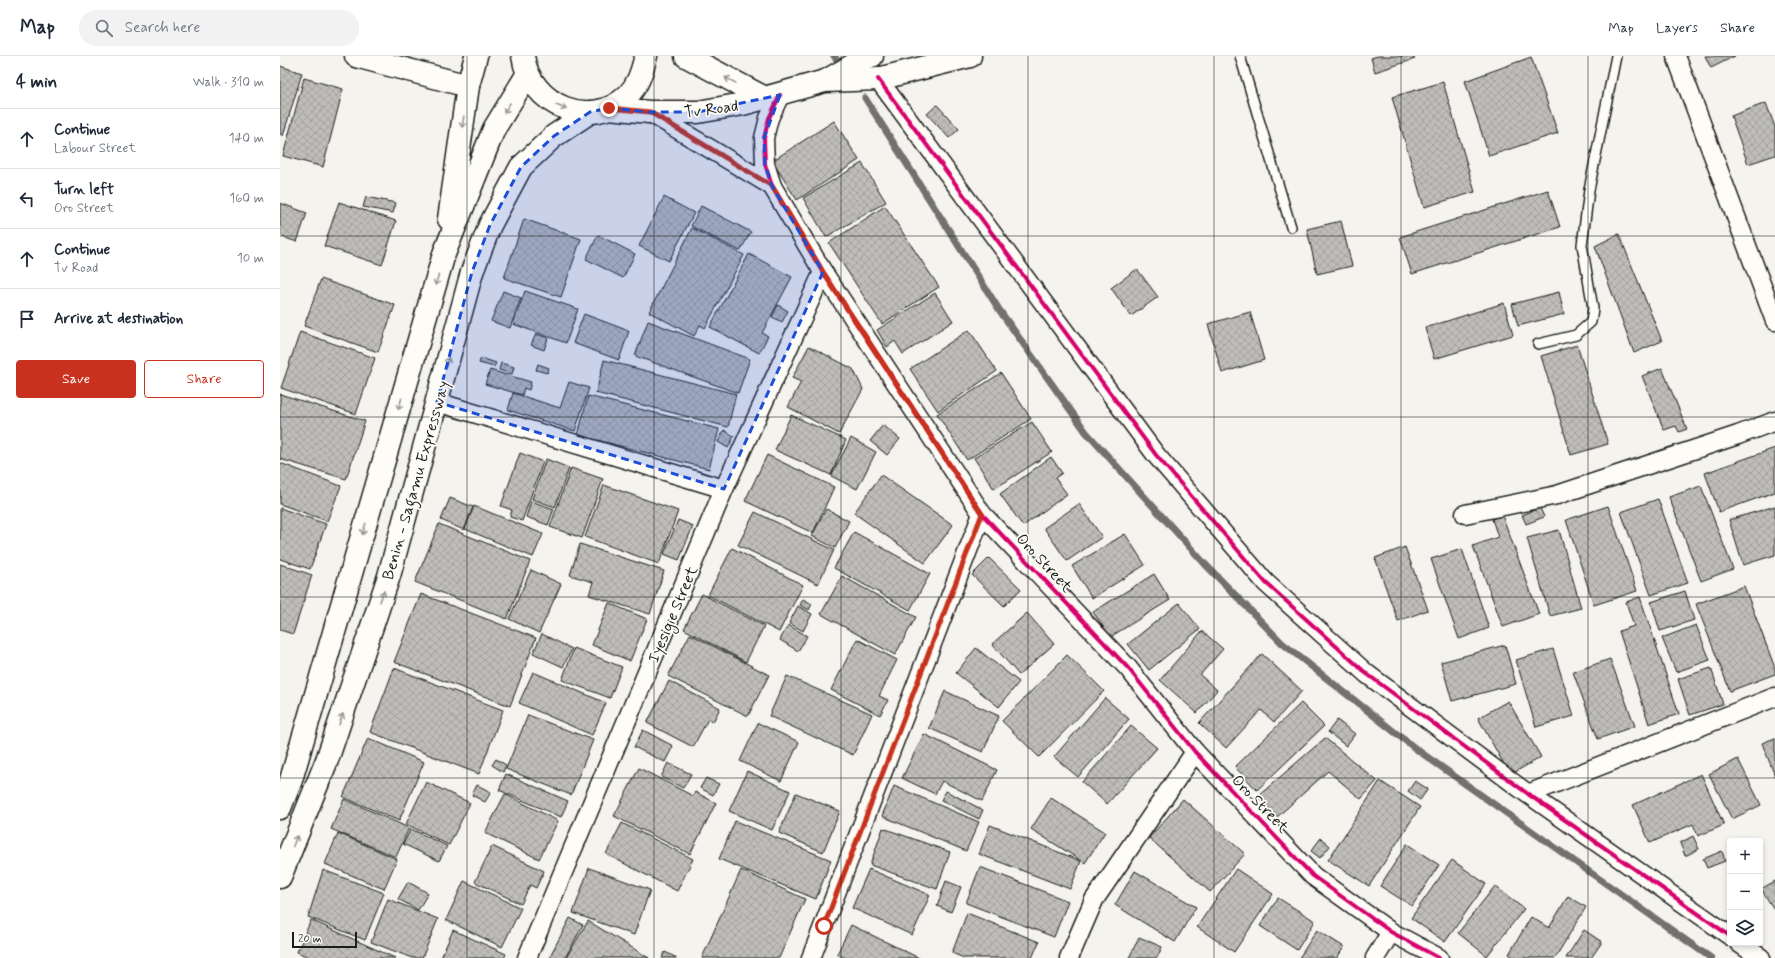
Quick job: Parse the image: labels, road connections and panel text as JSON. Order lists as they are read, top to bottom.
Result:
{
  "streets": {
    "main road": ["Tv Road", "Benin - Sagamu Expressway"],
    "street": ["Oro Street", "Iyesigie Street"]
  },
  "crossings": [
    ["Tv Road", "Benin - Sagamu Expressway"],
    ["Tv Road", "Oro Street"],
    ["Oro Street", "Iyesigie Street"]
  ],
  "scale_bar": "20 m",
  "page": {
    "header": "Map",
    "search": "Search here",
    "nav": ["Map", "Layers", "Share"],
    "heading": ["4 min", "Walk · 310 m"],
    "list": [
      ["Continue", "Labour Street", "140 m"],
      ["Turn left", "Oro Street", "160 m"],
      ["Continue", "Tv Road", "10 m"],
      "Arrive at destination"
    ],
    "buttons": ["Save", "Share"],
    "map_buttons": ["+", "−"],
    "scale": "20 m"
  }
}
